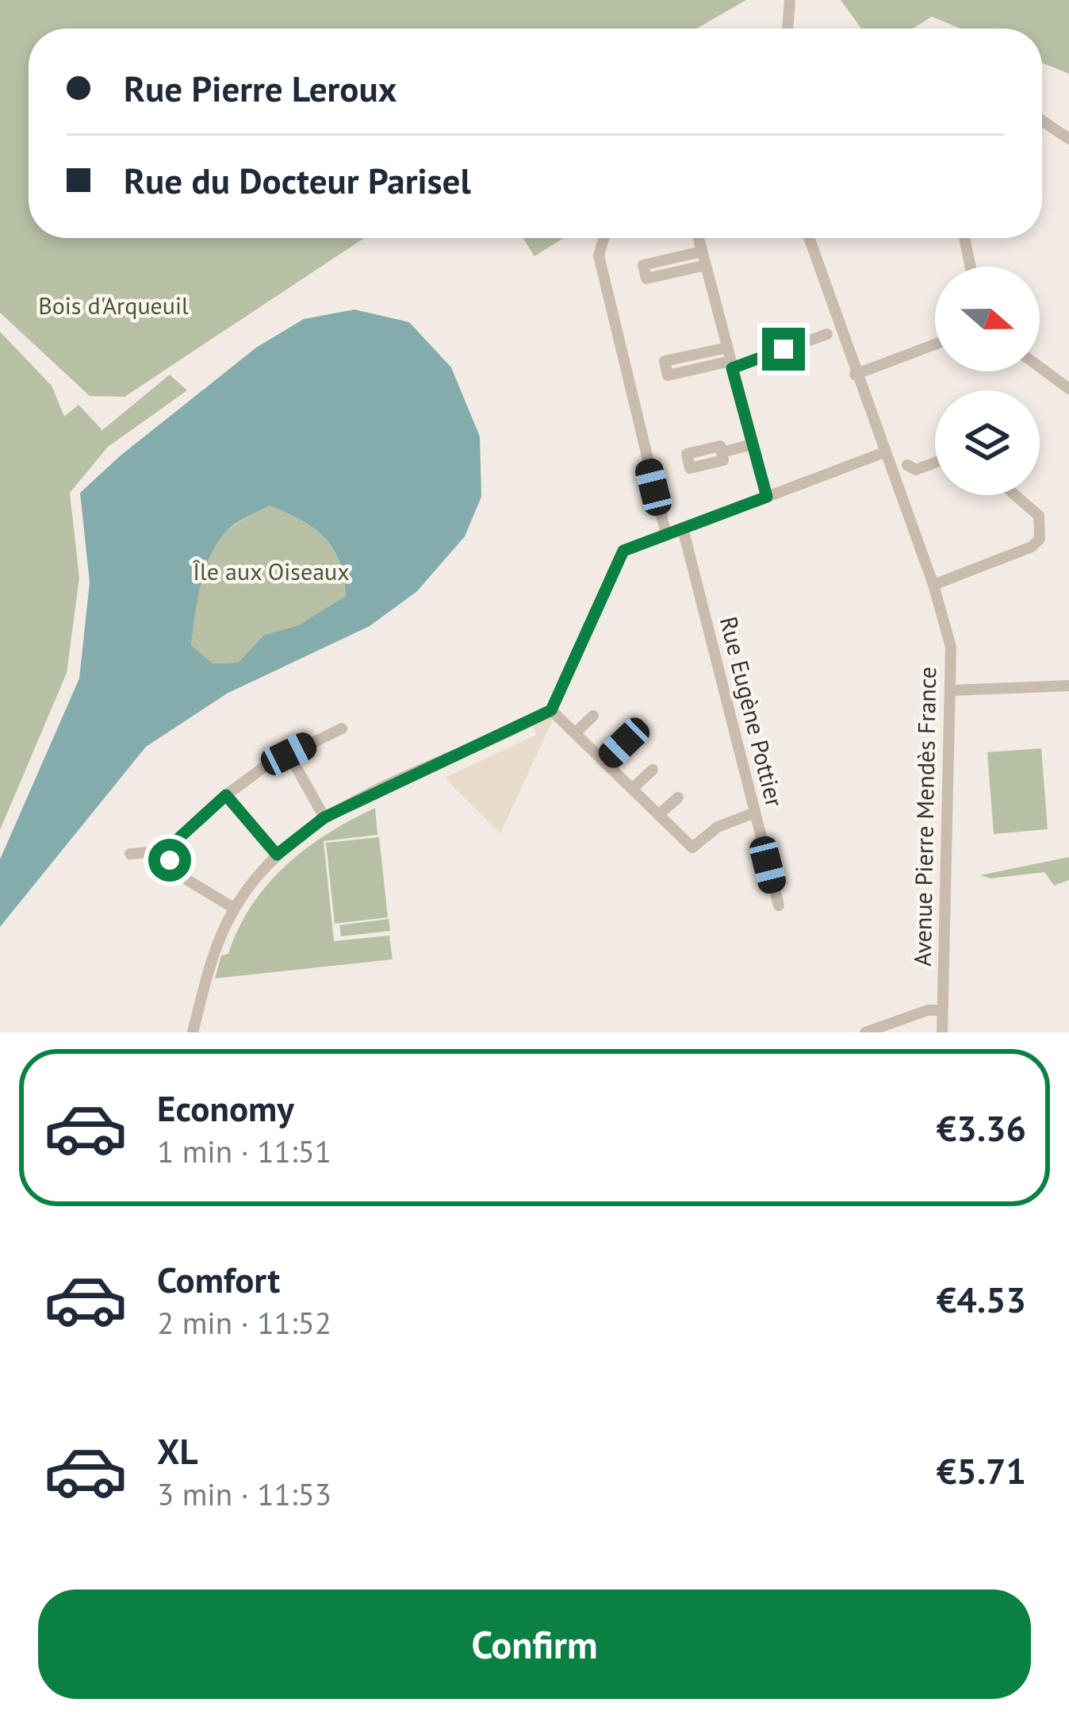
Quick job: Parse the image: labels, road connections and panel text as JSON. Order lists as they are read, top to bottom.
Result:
{
  "streets": {
    "street": ["Rue Eugène Pottier", "Avenue Pierre Mendès France"]
  },
  "parks": ["Bois d'Arqueuil", "Île aux Oiseaux"],
  "north": "right",
  "page": {
    "banner": ["Rue Pierre Leroux", "Rue du Docteur Parisel"],
    "list": [
      {
        "name": "Economy",
        "note": "1 min · 11:51",
        "value": "€3.36"
      },
      {
        "name": "Comfort",
        "note": "2 min · 11:52",
        "value": "€4.53"
      },
      {
        "name": "XL",
        "note": "3 min · 11:53",
        "value": "€5.71"
      }
    ],
    "buttons": "Confirm"
  }
}
